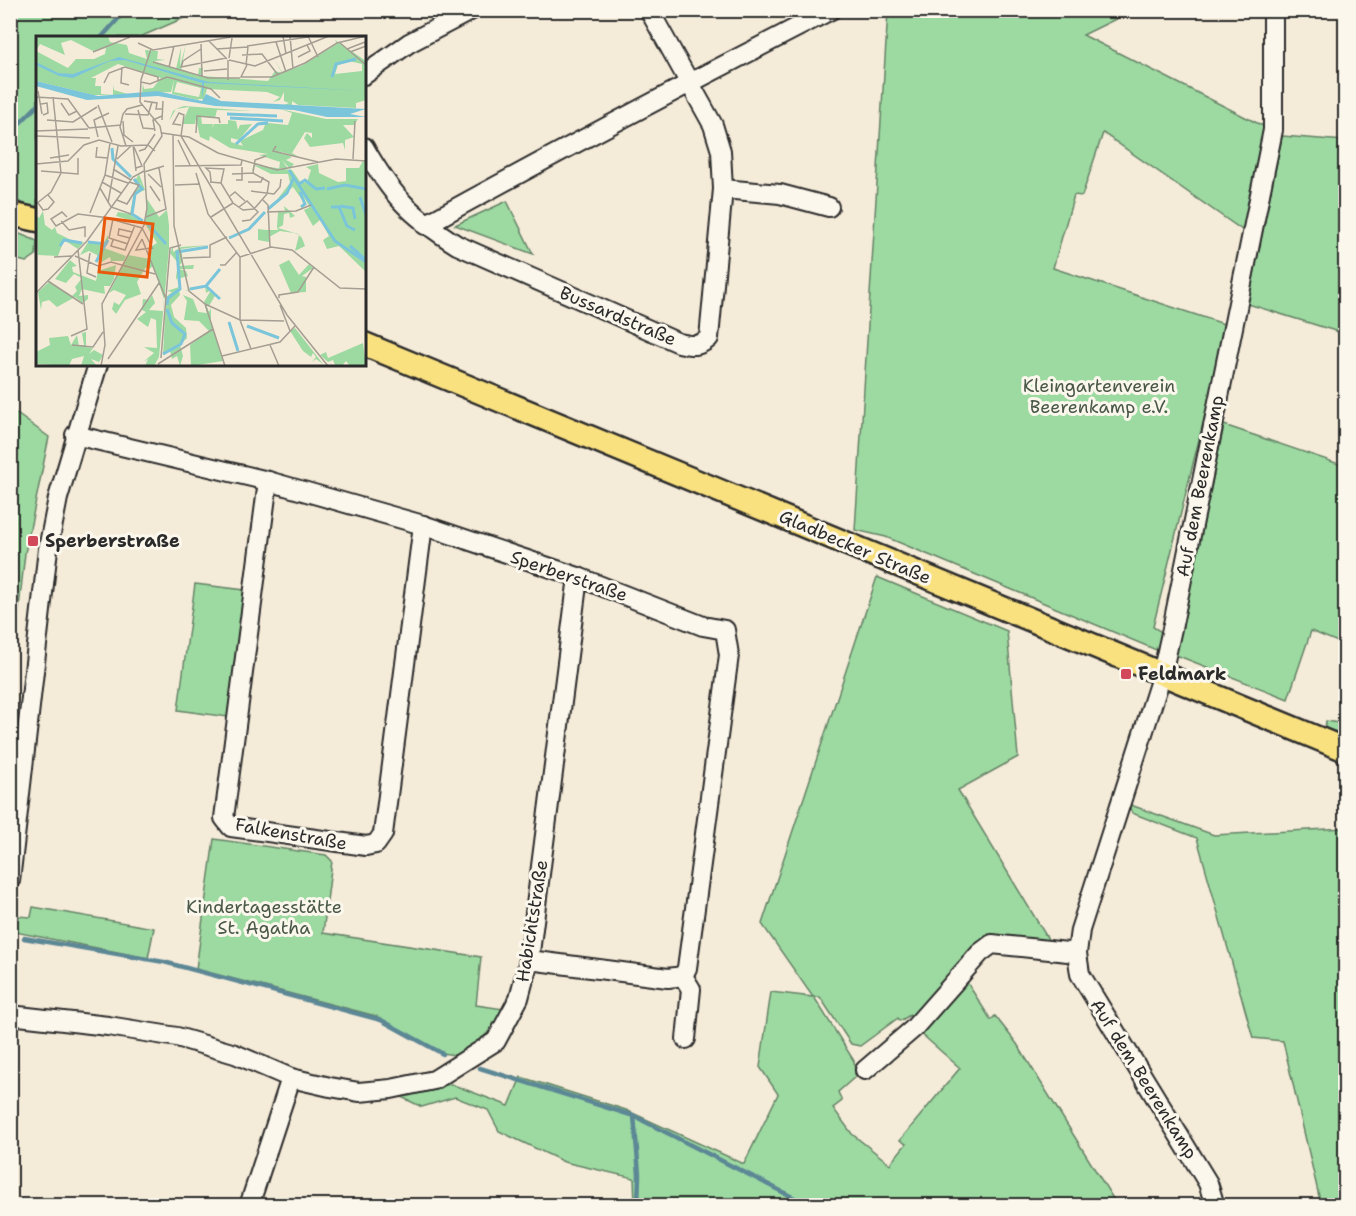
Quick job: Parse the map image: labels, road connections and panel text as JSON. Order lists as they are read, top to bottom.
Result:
{
  "streets": {
    "main road": ["Gladbecker Straße"],
    "street": [
      "Bussardstraße",
      "Auf dem Beerenkamp",
      "Sperberstraße",
      "Falkenstraße",
      "Habichtstraße"
    ]
  },
  "crossings": [
    ["Auf dem Beerenkamp", "Gladbecker Straße"],
    ["Sperberstraße", "Falkenstraße"],
    ["Sperberstraße", "Habichtstraße"]
  ],
  "parks": ["Kleingartenverein Beerenkamp e.V.", "Kindertagesstätte St. Agatha"],
  "places": {
    "transit": ["Sperberstraße", "Feldmark"]
  }
}
